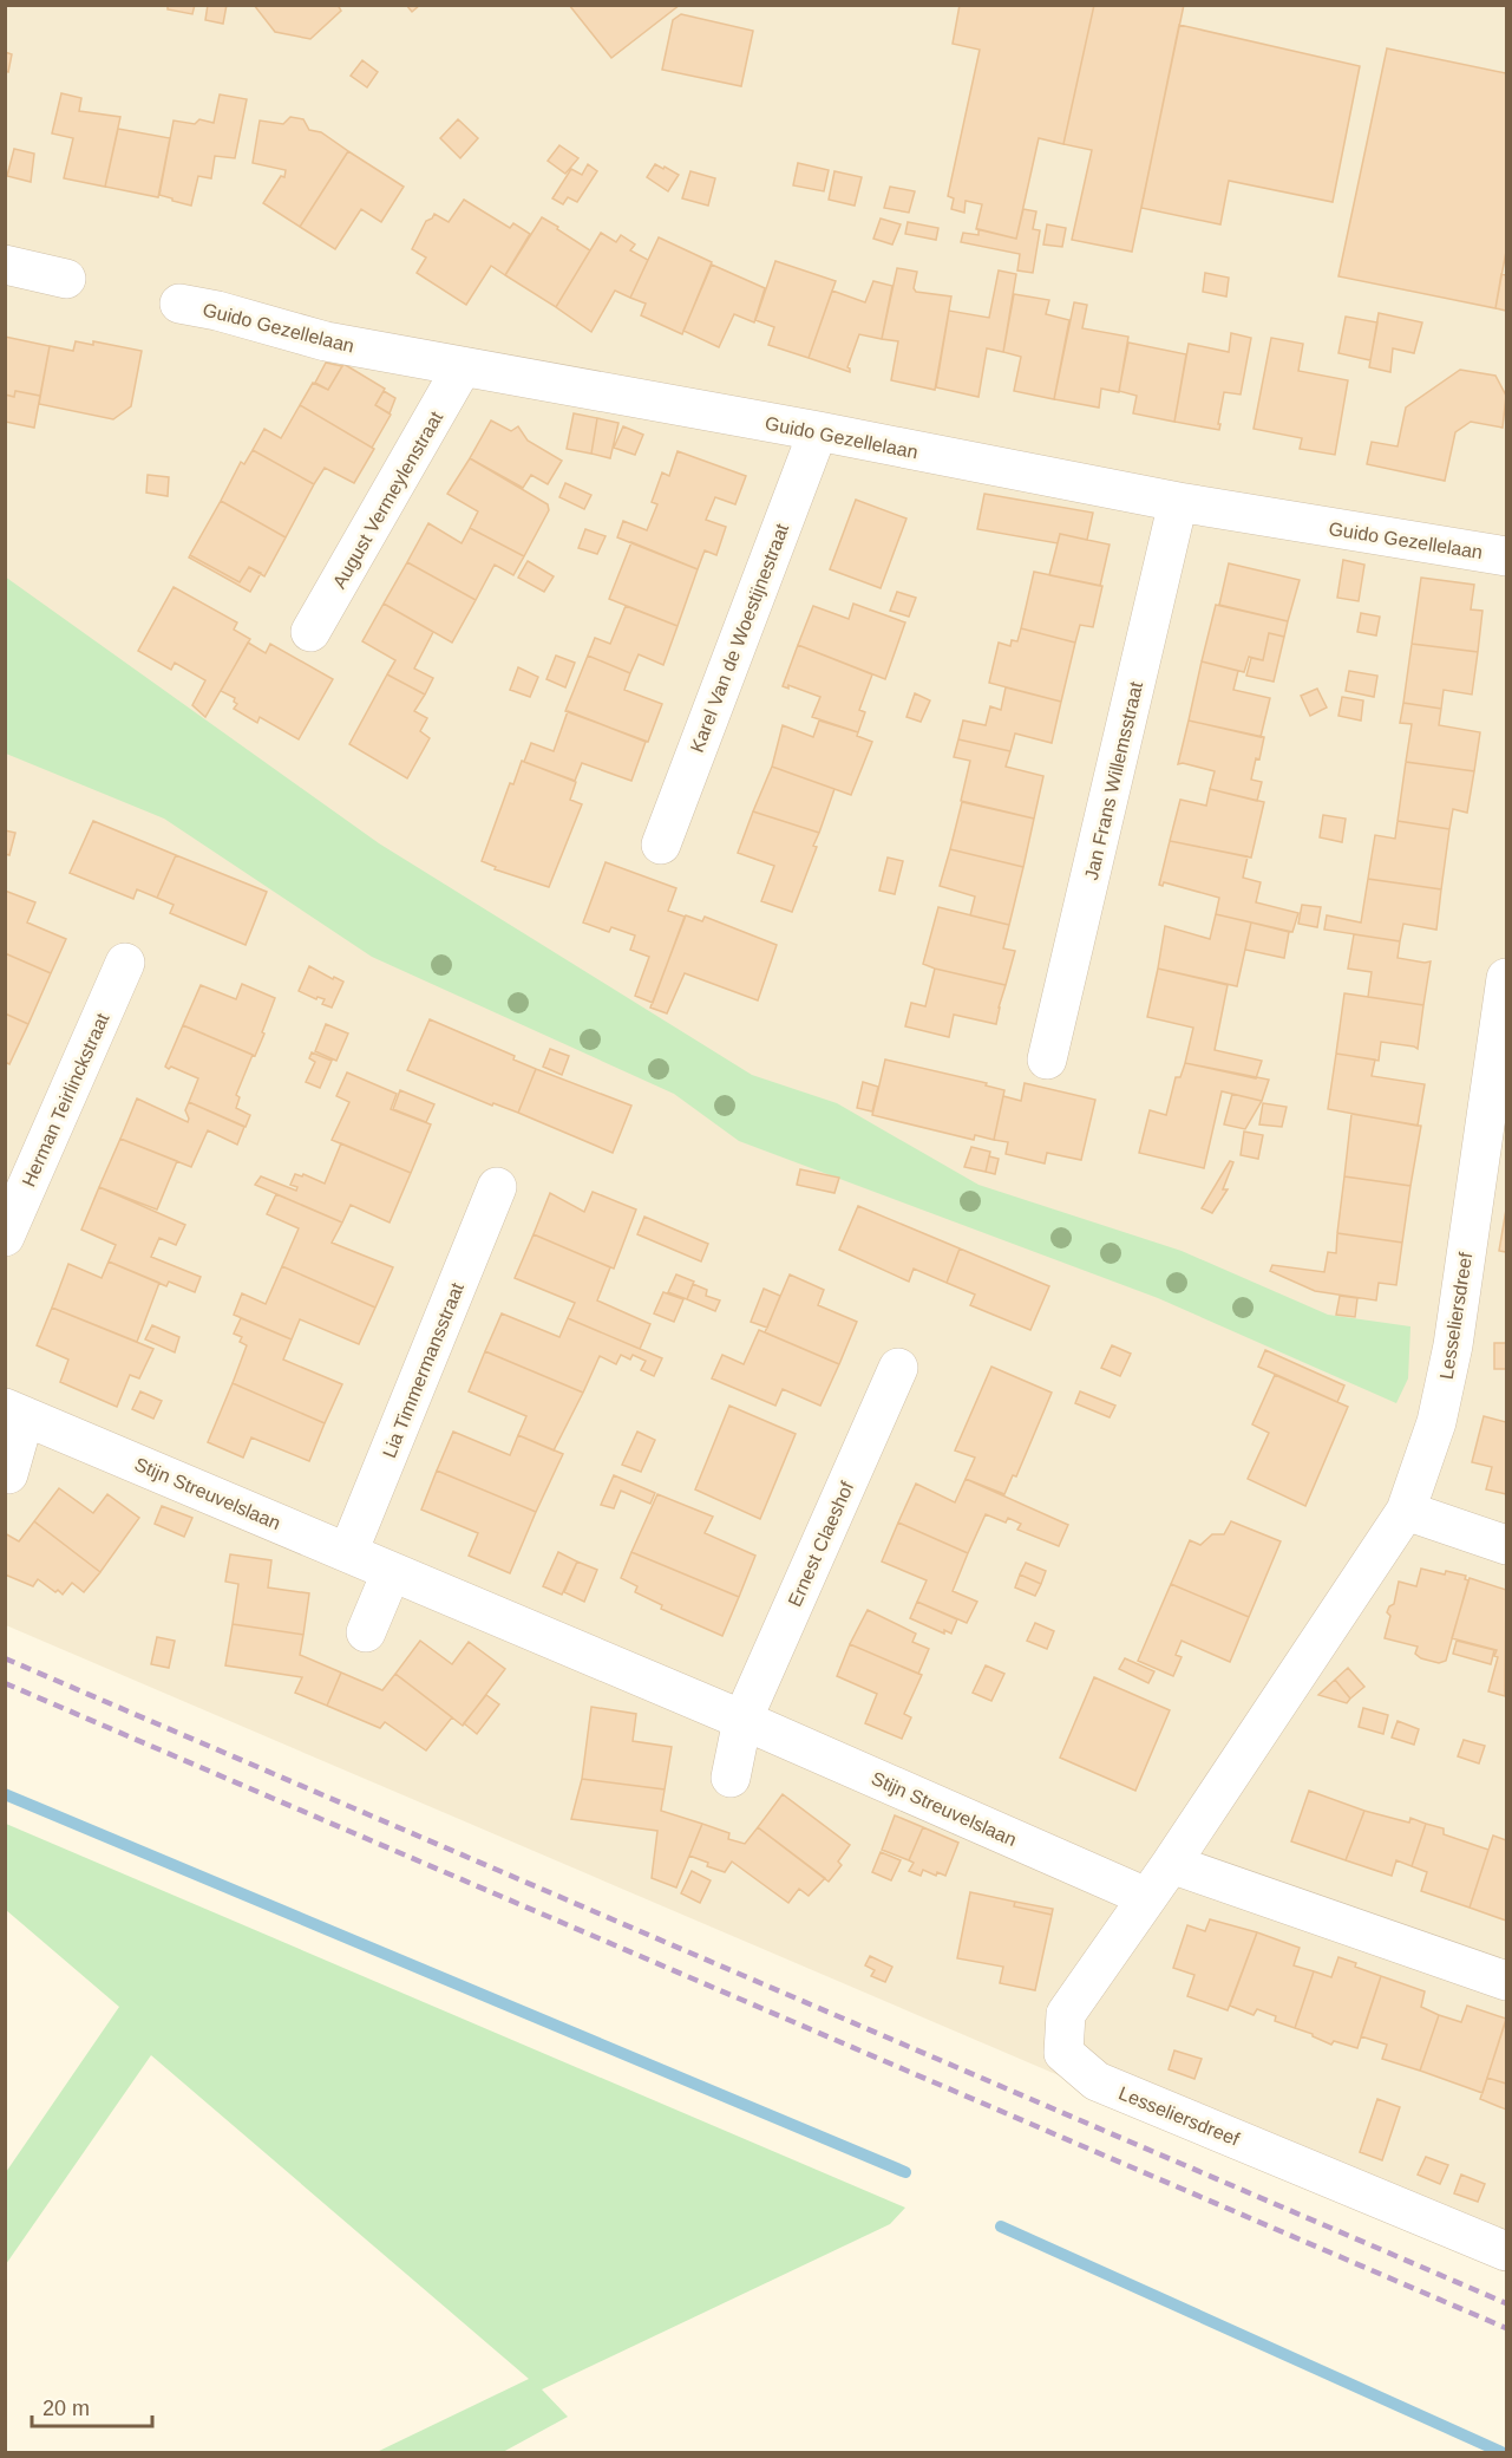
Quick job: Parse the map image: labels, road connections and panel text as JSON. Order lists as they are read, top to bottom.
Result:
{
  "streets": {
    "street": [
      "Guido Gezellelaan",
      "August Vermeylenstraat",
      "Karel Van de Woestijnestraat",
      "Jan Frans Willemsstraat",
      "Herman Teirlinckstraat",
      "Lesseliersdreef",
      "Lia Timmermansstraat",
      "Stijn Streuvelslaan",
      "Ernest Claeshof"
    ]
  },
  "crossings": [
    ["Guido Gezellelaan", "August Vermeylenstraat"],
    ["Guido Gezellelaan", "Karel Van de Woestijnestraat"],
    ["Guido Gezellelaan", "Jan Frans Willemsstraat"],
    ["Lesseliersdreef", "Stijn Streuvelslaan"],
    ["Lia Timmermansstraat", "Stijn Streuvelslaan"],
    ["Stijn Streuvelslaan", "Ernest Claeshof"]
  ],
  "scale_bar": "20 m"
}
